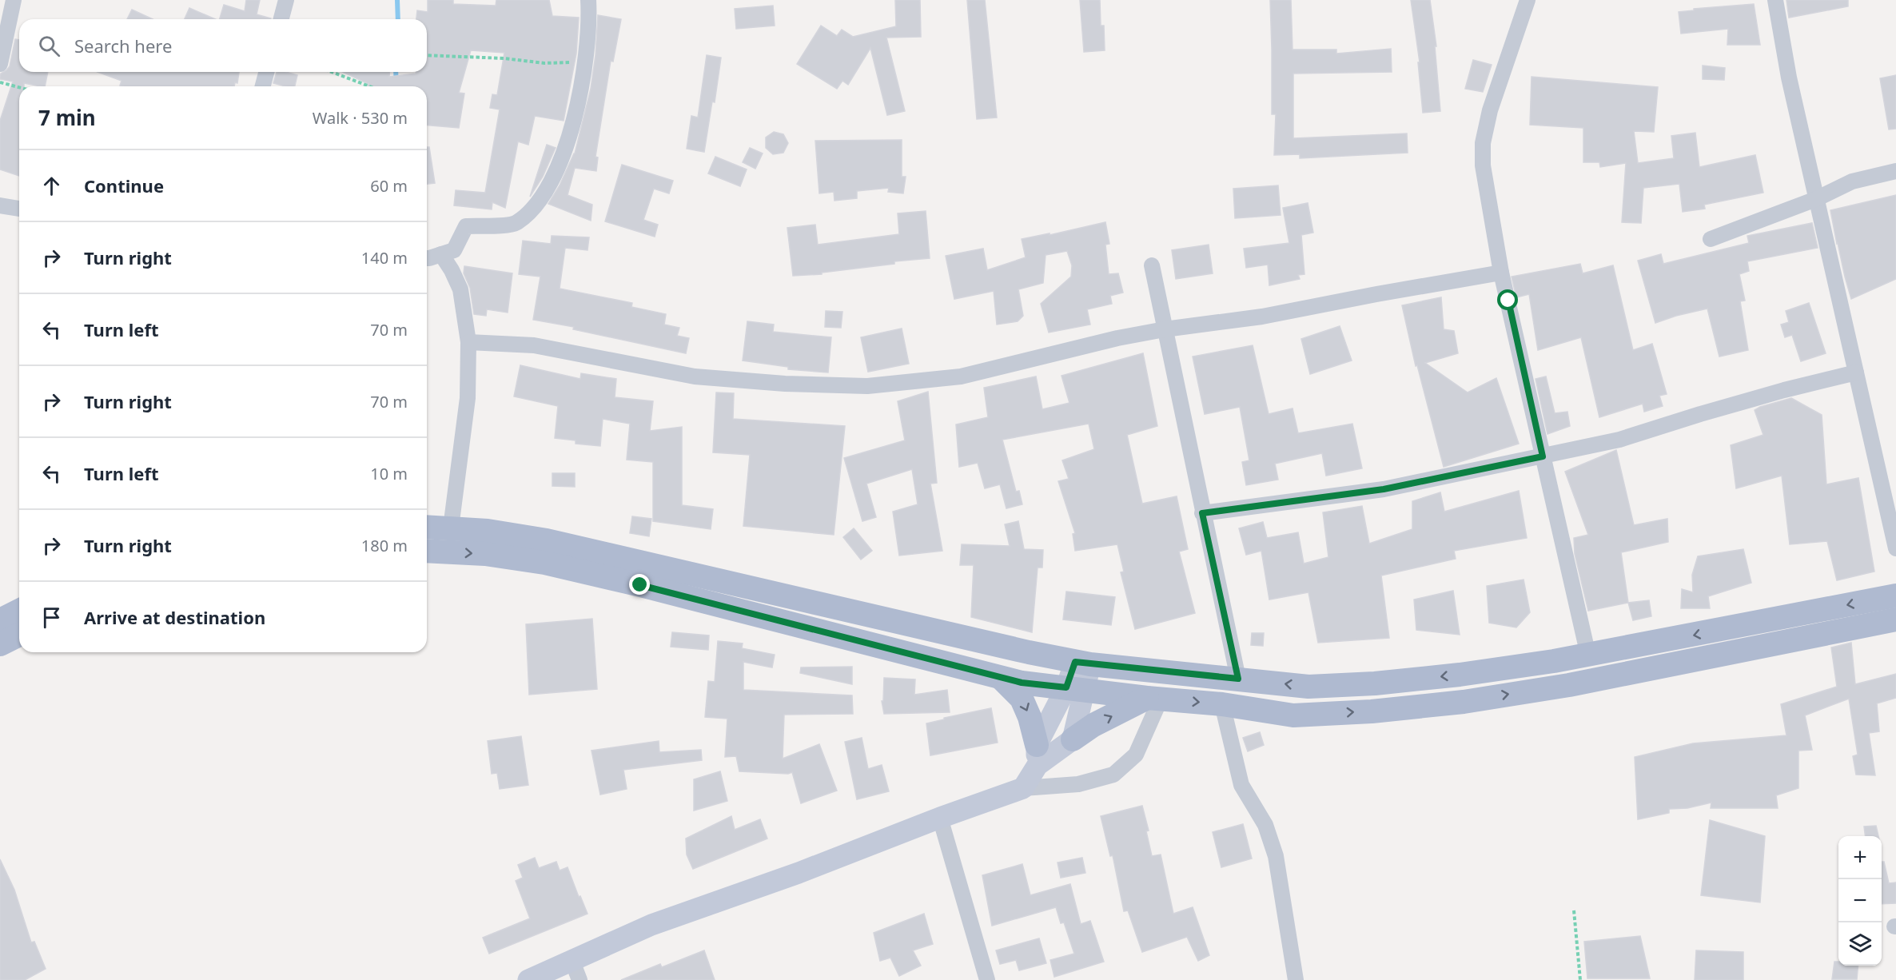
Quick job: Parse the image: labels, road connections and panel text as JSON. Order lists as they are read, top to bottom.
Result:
{
  "page": {
    "search": "Search here",
    "heading": ["7 min", "Walk · 530 m"],
    "list": [
      ["Continue", "60 m"],
      ["Turn right", "140 m"],
      ["Turn left", "70 m"],
      ["Turn right", "70 m"],
      ["Turn left", "10 m"],
      ["Turn right", "180 m"],
      "Arrive at destination"
    ],
    "map_buttons": ["+", "−"]
  }
}
